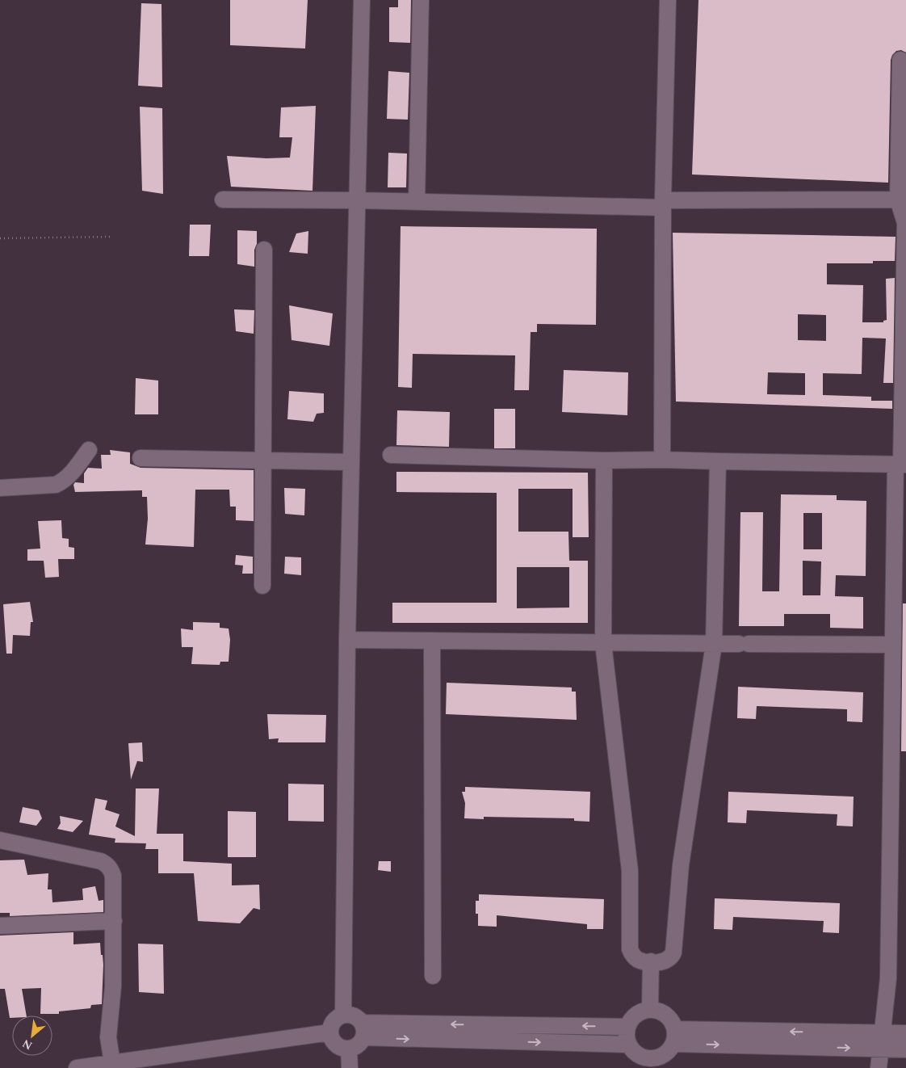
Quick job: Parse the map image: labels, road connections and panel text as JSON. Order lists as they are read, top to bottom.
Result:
{
  "north": "bottom left"
}
